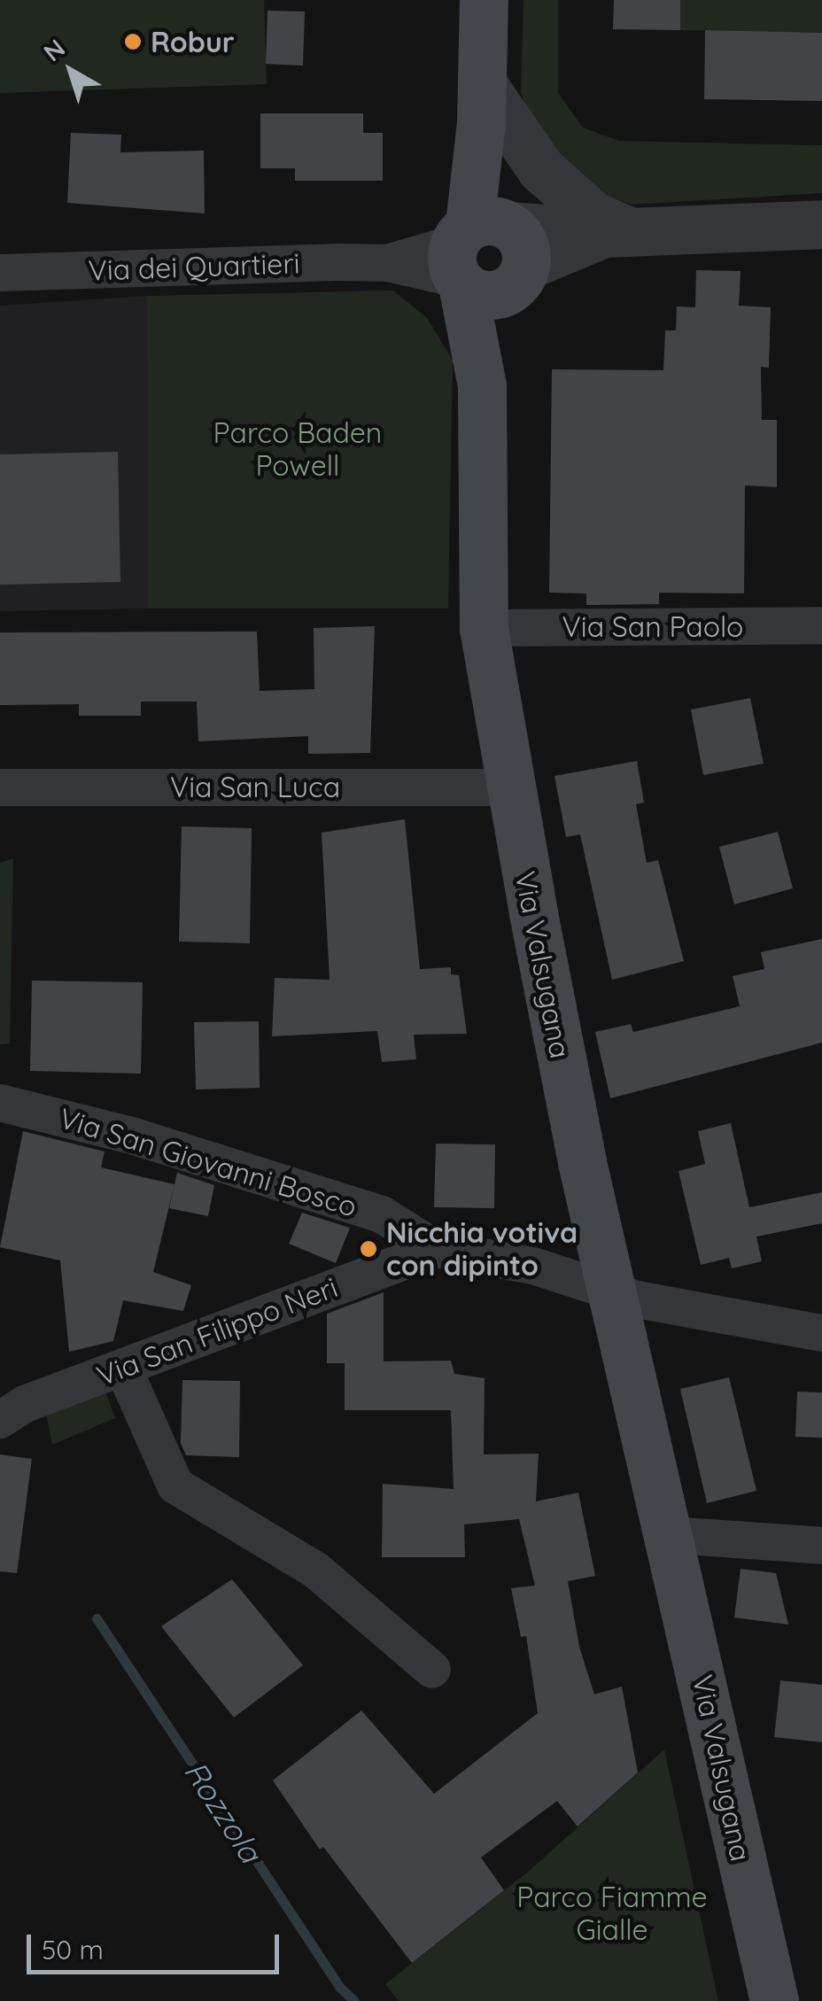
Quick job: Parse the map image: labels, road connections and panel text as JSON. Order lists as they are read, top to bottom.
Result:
{
  "streets": {
    "main road": ["Via Valsugana"],
    "street": [
      "Via dei Quartieri",
      "Via San Paolo",
      "Via San Luca",
      "Via San Giovanni Bosco",
      "Via San Filippo Neri"
    ]
  },
  "crossings": [
    ["Via dei Quartieri", "Via Valsugana"],
    ["Via San Paolo", "Via Valsugana"],
    ["Via San Luca", "Via Valsugana"],
    ["Via Valsugana", "Via San Giovanni Bosco"],
    ["Via San Giovanni Bosco", "Via San Filippo Neri"]
  ],
  "water": ["Rozzola"],
  "parks": ["Parco Baden Powell", "Parco Fiamme Gialle"],
  "places": ["Robur", "Nicchia votiva con dipinto"],
  "scale_bar": "50 m",
  "north": "top left"
}
